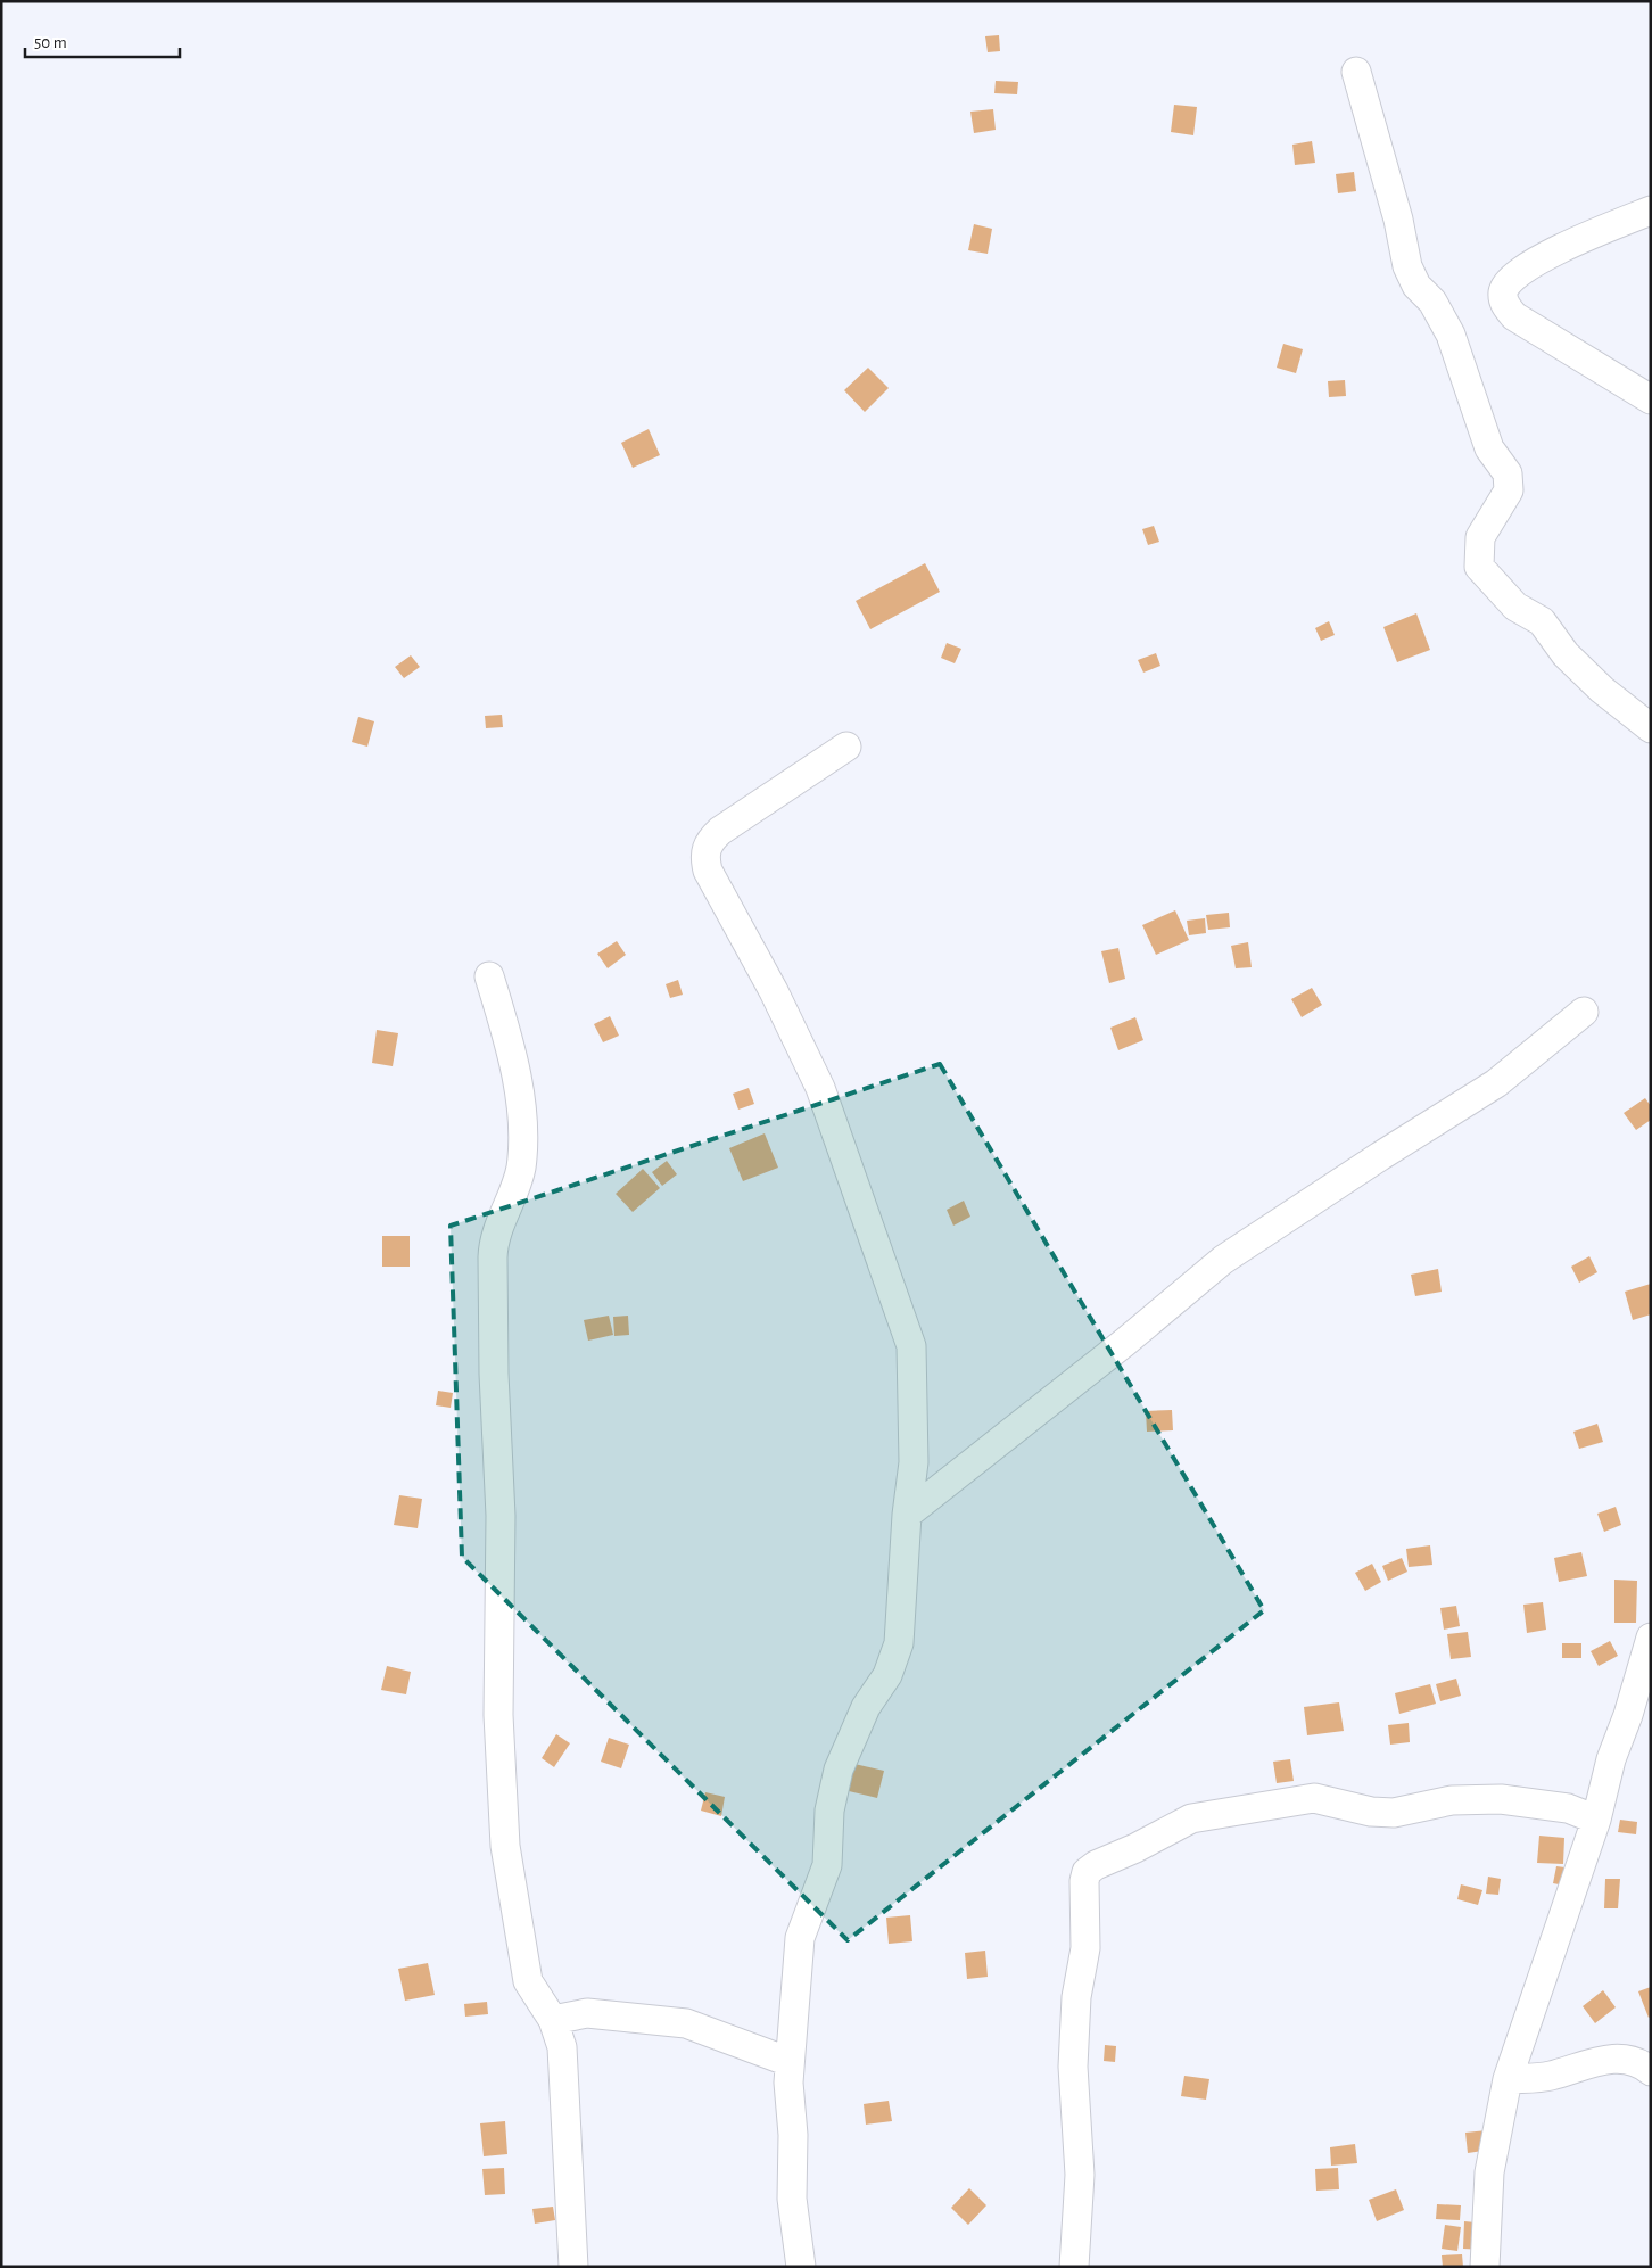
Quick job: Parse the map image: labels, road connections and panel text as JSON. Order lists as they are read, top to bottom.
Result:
{
  "scale_bar": "50 m"
}
